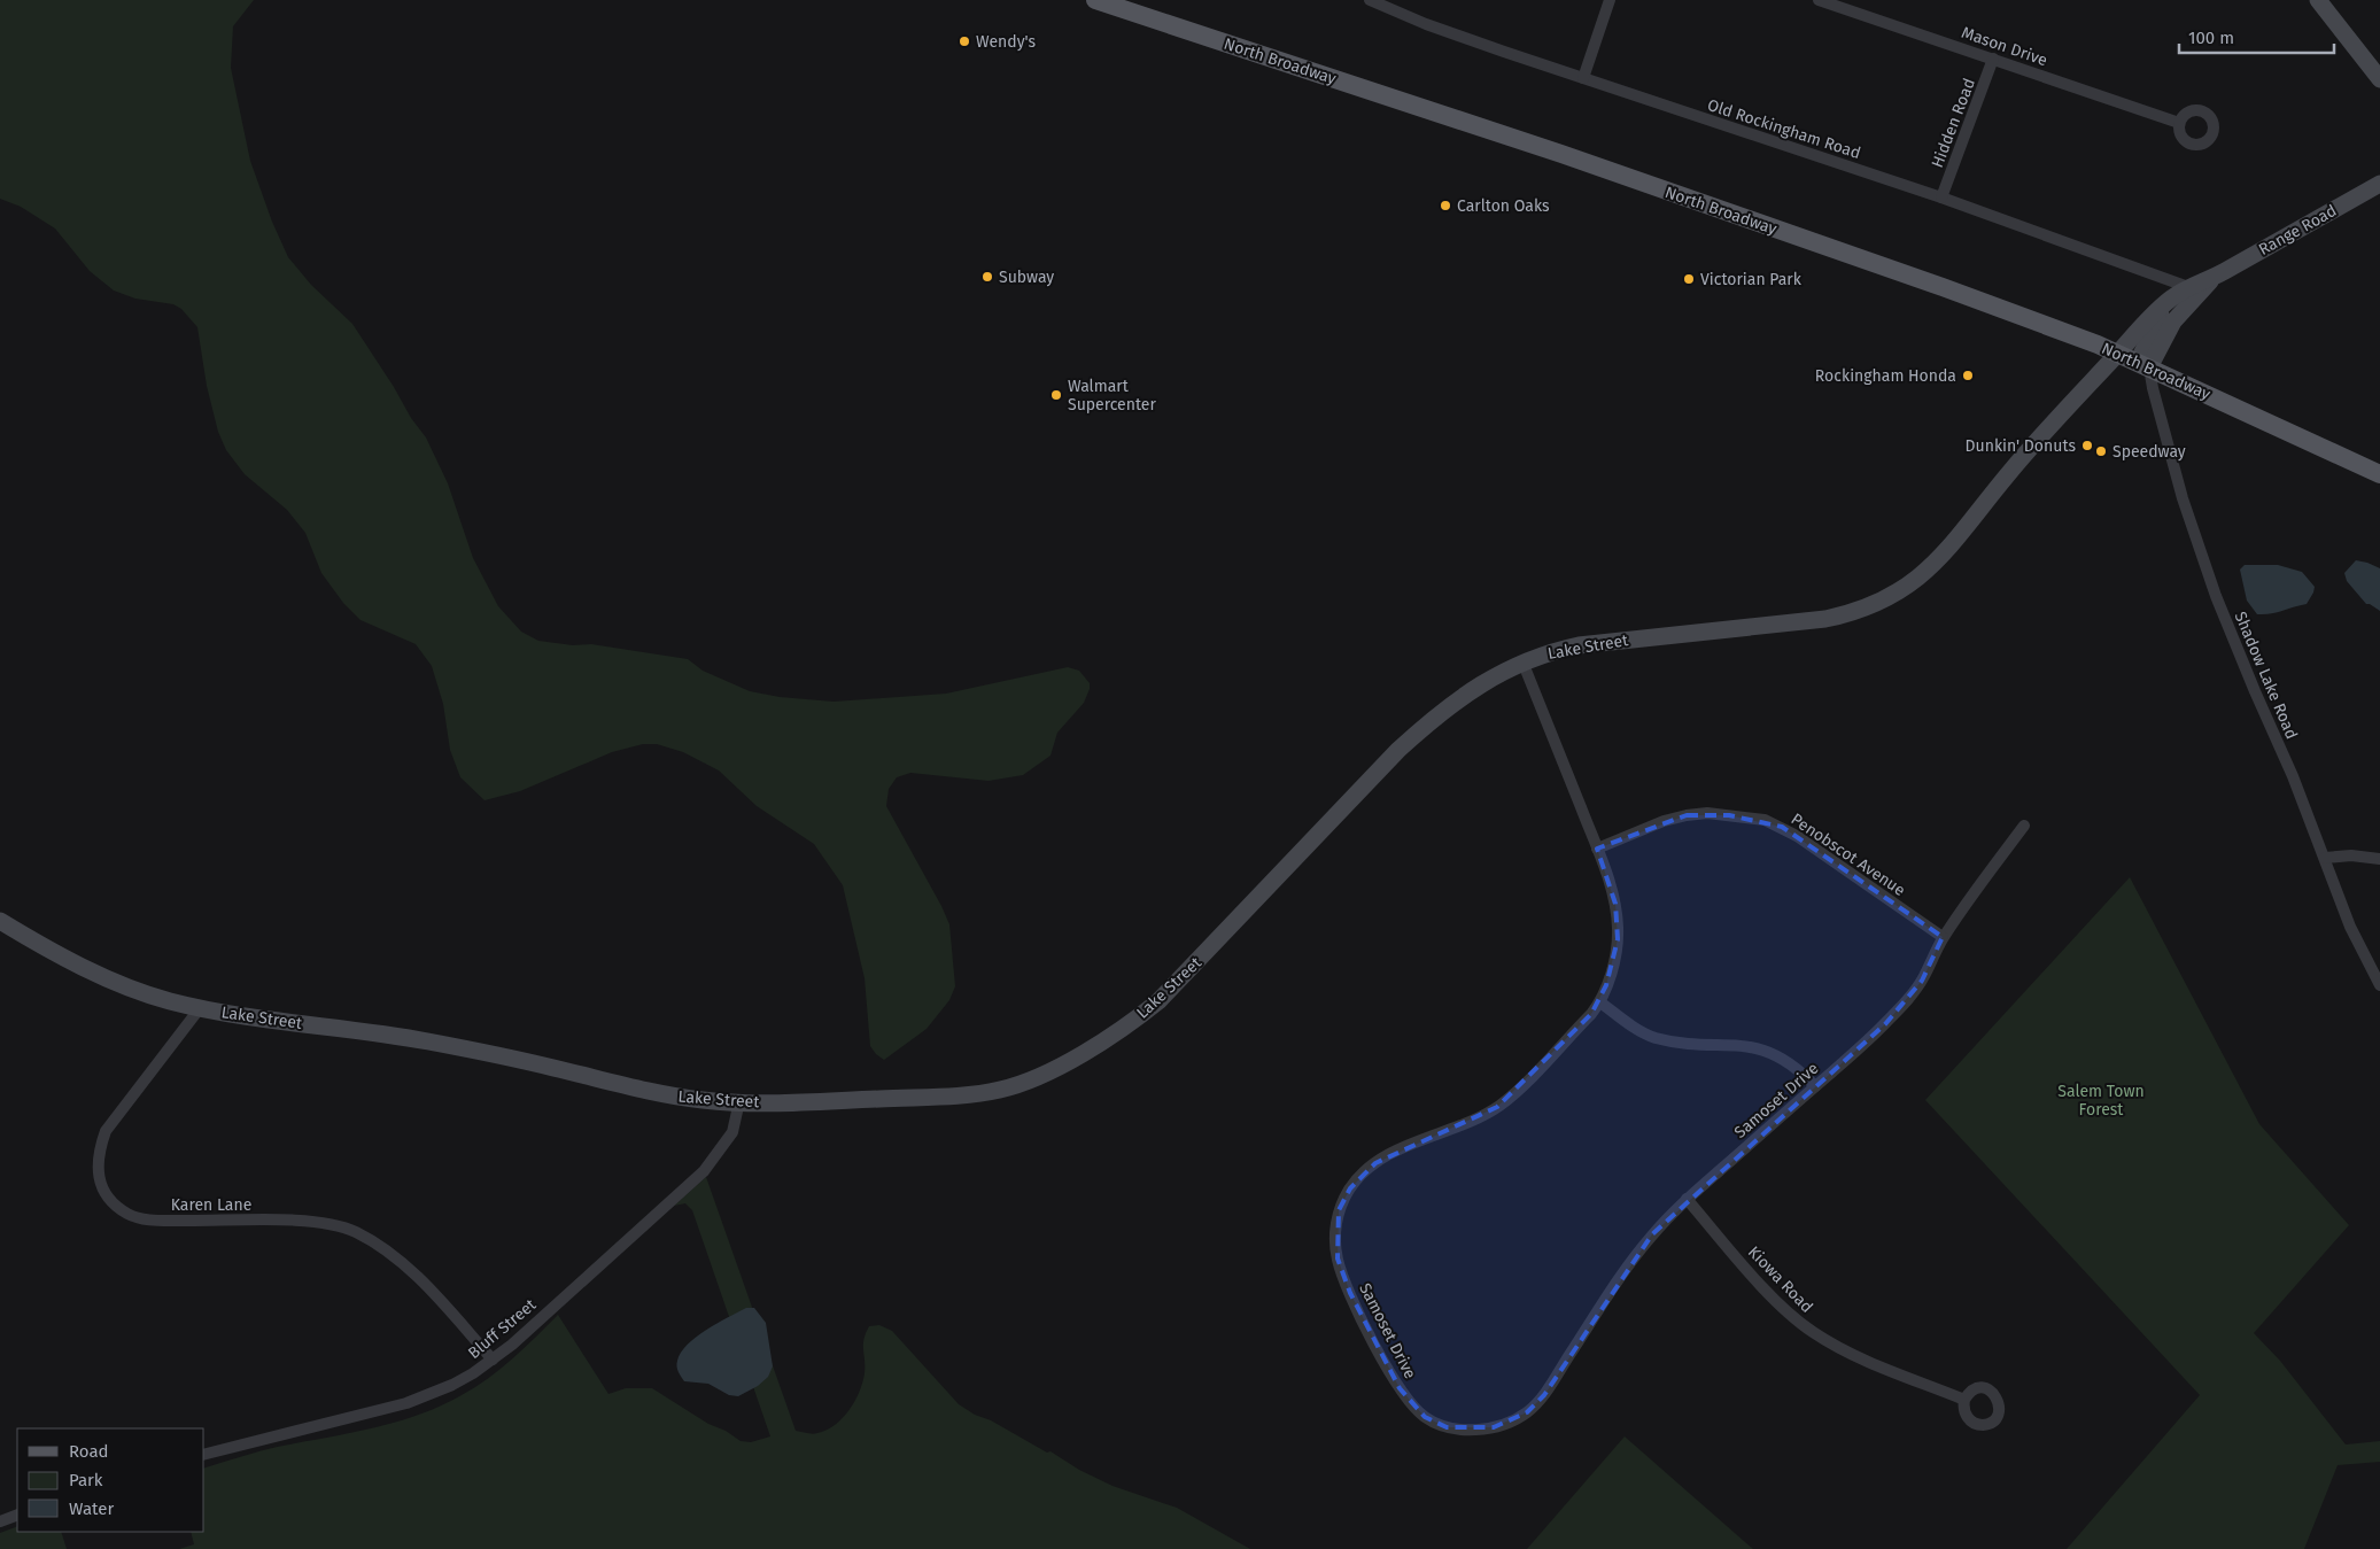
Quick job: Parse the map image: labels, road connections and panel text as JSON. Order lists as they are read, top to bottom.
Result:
{
  "streets": {
    "main road": ["North Broadway"],
    "street": [
      "Mason Drive",
      "Hidden Road",
      "Old Rockingham Road",
      "Range Road",
      "Lake Street",
      "Shadow Lake Road",
      "Penobscot Avenue",
      "Samoset Drive",
      "Karen Lane",
      "Kiowa Road",
      "Bluff Street"
    ]
  },
  "crossings": [
    ["Mason Drive", "Hidden Road"],
    ["North Broadway", "Range Road"],
    ["North Broadway", "Lake Street"],
    ["North Broadway", "Shadow Lake Road"],
    ["Hidden Road", "Old Rockingham Road"],
    ["Old Rockingham Road", "Range Road"],
    ["Range Road", "Lake Street"],
    ["Range Road", "Shadow Lake Road"],
    ["Lake Street", "Samoset Drive"],
    ["Lake Street", "Karen Lane"],
    ["Lake Street", "Bluff Street"],
    ["Penobscot Avenue", "Samoset Drive"],
    ["Samoset Drive", "Kiowa Road"],
    ["Karen Lane", "Bluff Street"]
  ],
  "parks": ["Salem Town Forest"],
  "places": [
    "Wendy's",
    "Carlton Oaks",
    "Subway",
    "Victorian Park",
    "Rockingham Honda",
    "Walmart Supercenter",
    "Dunkin' Donuts",
    "Speedway"
  ],
  "legend": ["Road", "Park", "Water"],
  "scale_bar": "100 m"
}
